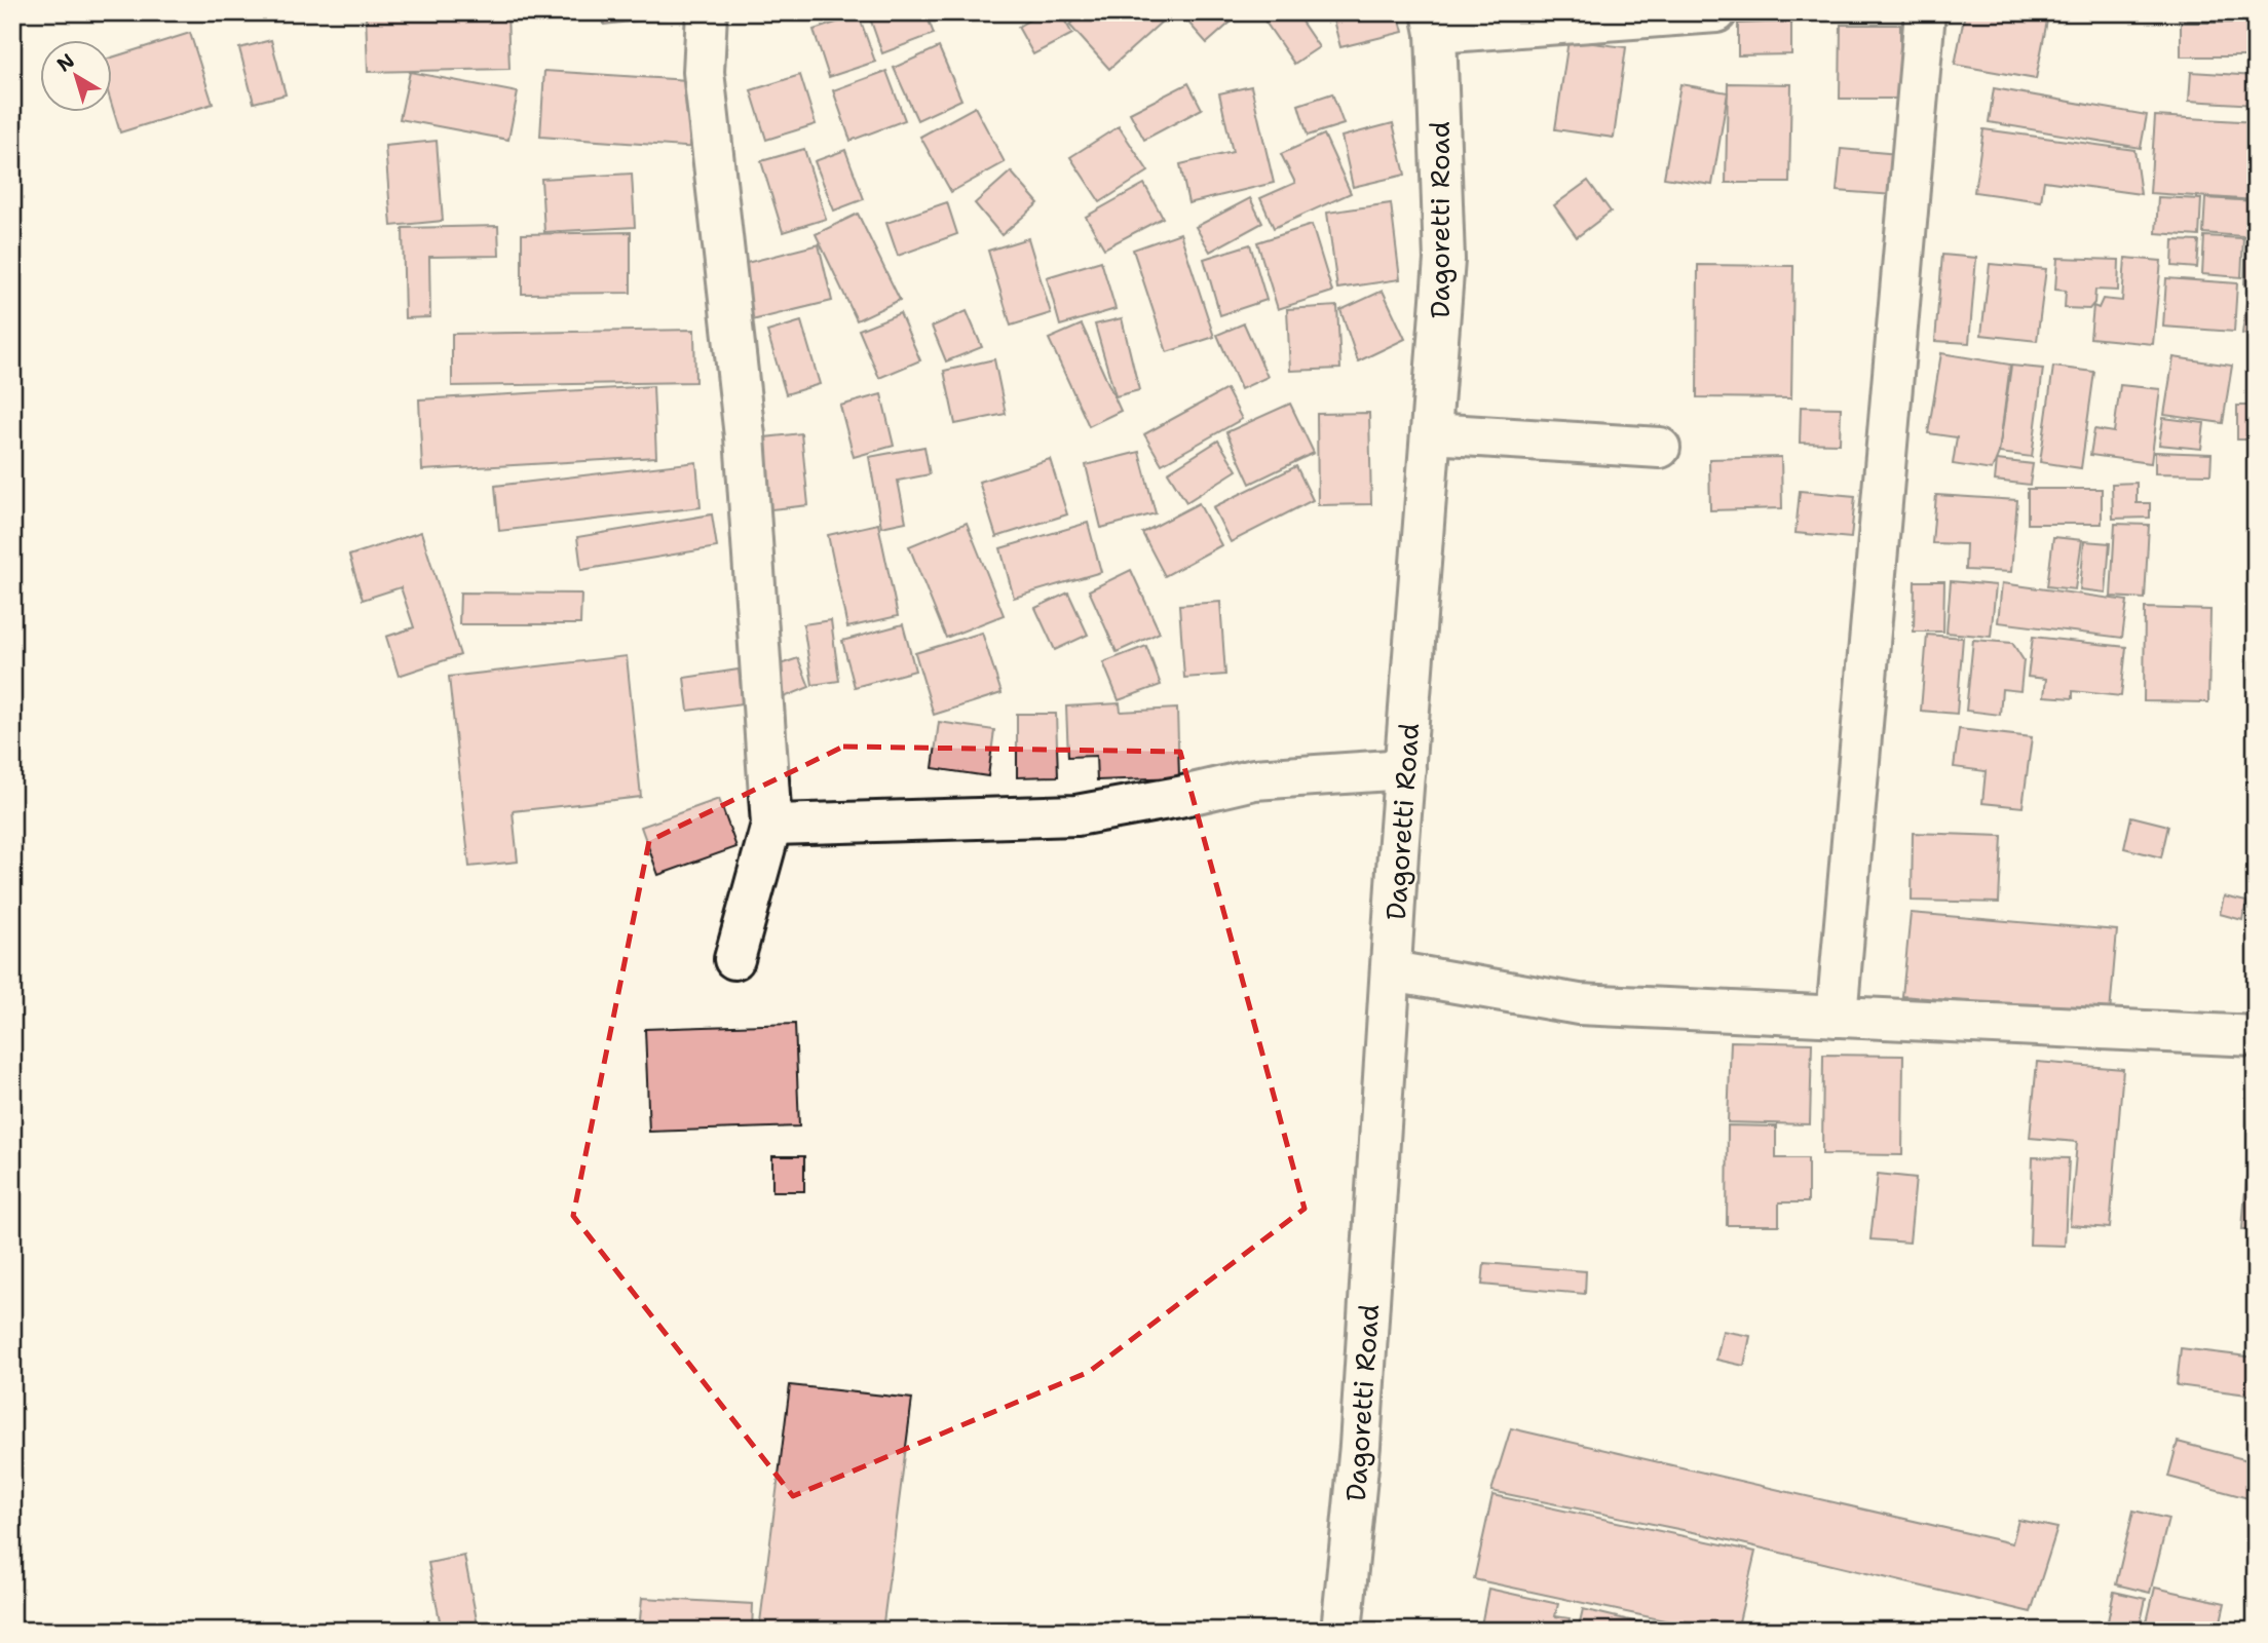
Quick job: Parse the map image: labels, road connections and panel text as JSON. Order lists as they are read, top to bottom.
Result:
{
  "streets": {
    "street": ["Dagoretti Road"]
  },
  "north": "top left"
}
